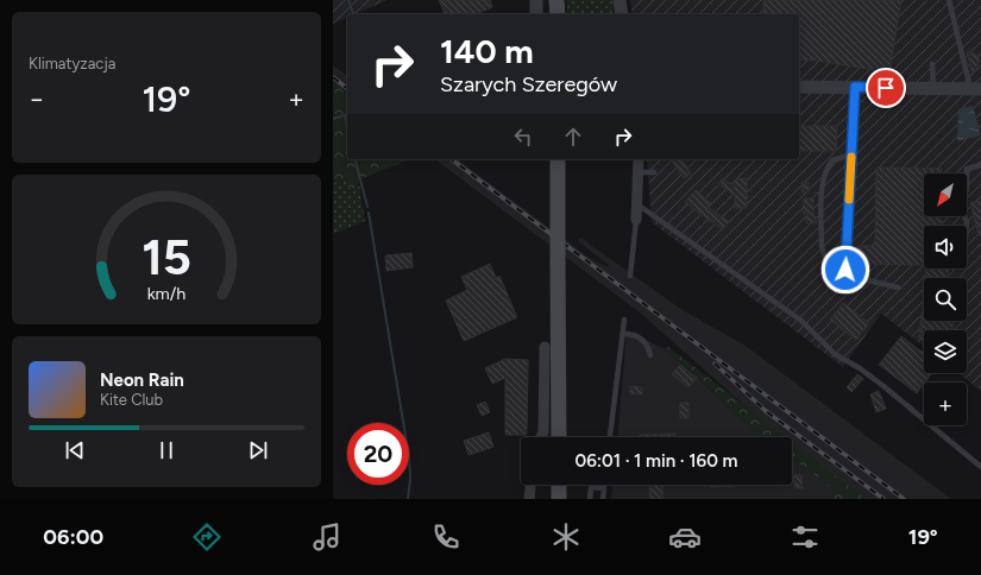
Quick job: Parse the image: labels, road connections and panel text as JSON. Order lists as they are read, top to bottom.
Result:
{
  "north": "bottom left",
  "page": {
    "tile": "Klimatyzacja",
    "turn": ["140 m", "Szarych Szeregów"],
    "heat": ["−", "19°", "+"],
    "map_buttons": "+",
    "song": ["Neon Rain", "Kite Club"],
    "limit": "20",
    "trip": "06:01 · 1 min · 160 m",
    "tabs": ["06:00", "19°"],
    "gauge": ["15", "km/h"]
  }
}
